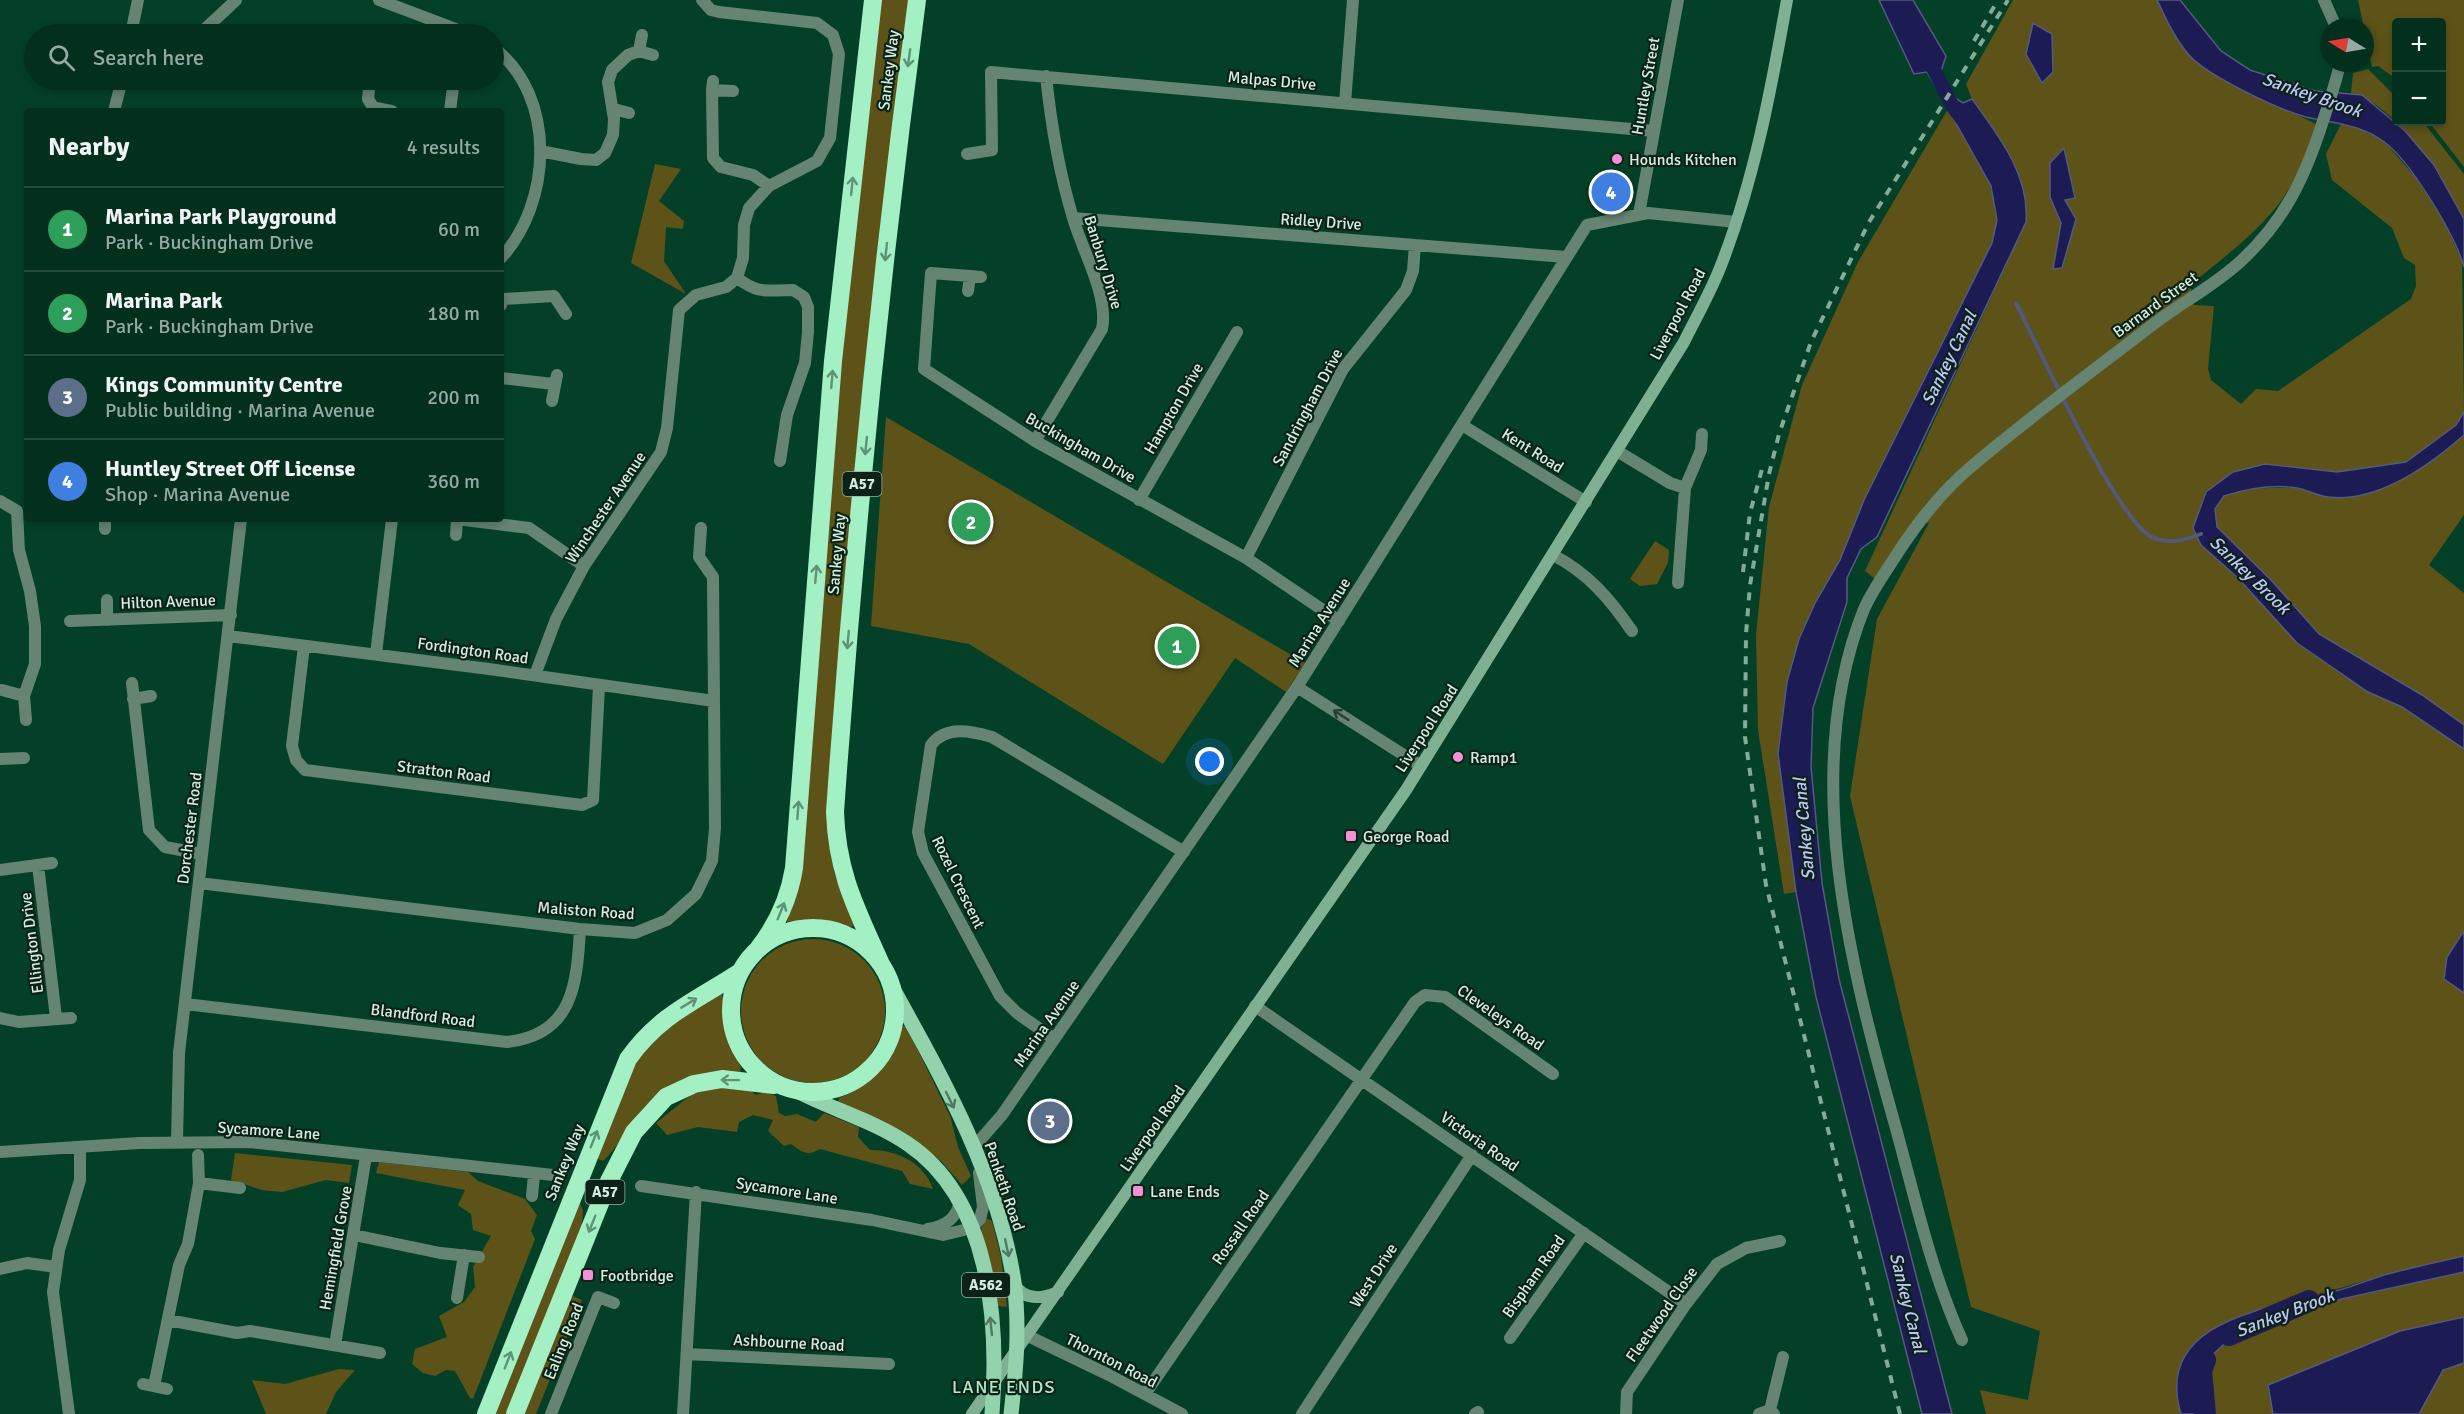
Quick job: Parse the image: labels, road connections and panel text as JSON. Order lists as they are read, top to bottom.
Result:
{
  "streets": {
    "highway": ["Sankey Way", "A57"],
    "main road": ["Penketh Road", "A562"],
    "street": [
      "Malpas Drive",
      "Huntley Street",
      "Ridley Drive",
      "Banbury Drive",
      "Barnard Street",
      "Liverpool Road",
      "Sandringham Drive",
      "Hampton Drive",
      "Buckingham Drive",
      "Kent Road",
      "Winchester Avenue",
      "Hilton Avenue",
      "Marina Avenue",
      "Fordington Road",
      "Stratton Road",
      "Dorchester Road",
      "Rozel Crescent",
      "Maliston Road",
      "Ellington Drive",
      "Blandford Road",
      "Cleveleys Road",
      "Sycamore Lane",
      "Victoria Road",
      "Rossall Road",
      "Hemingfield Grove",
      "West Drive",
      "Bispham Road",
      "Fleetwood Close",
      "Ealing Road",
      "Ashbourne Road",
      "Thornton Road"
    ]
  },
  "crossings": [
    ["Sankey Way", "A57"],
    ["Sankey Way", "Penketh Road"],
    ["Sankey Way", "A562"],
    ["Malpas Drive", "Huntley Street"],
    ["Malpas Drive", "Banbury Drive"],
    ["Huntley Street", "Marina Avenue"],
    ["Ridley Drive", "Banbury Drive"],
    ["Ridley Drive", "Sandringham Drive"],
    ["Ridley Drive", "Marina Avenue"],
    ["Banbury Drive", "Buckingham Drive"],
    ["Liverpool Road", "Kent Road"],
    ["Liverpool Road", "Marina Avenue"],
    ["Liverpool Road", "Victoria Road"],
    ["Liverpool Road", "Penketh Road"],
    ["Liverpool Road", "A562"],
    ["Liverpool Road", "Thornton Road"],
    ["Sandringham Drive", "Buckingham Drive"],
    ["Hampton Drive", "Buckingham Drive"],
    ["Buckingham Drive", "Marina Avenue"],
    ["Kent Road", "Marina Avenue"],
    ["A57", "Penketh Road"],
    ["A57", "A562"],
    ["Winchester Avenue", "Fordington Road"],
    ["Hilton Avenue", "Dorchester Road"],
    ["Marina Avenue", "Rozel Crescent"],
    ["Marina Avenue", "Penketh Road"],
    ["Fordington Road", "Stratton Road"],
    ["Fordington Road", "Dorchester Road"],
    ["Fordington Road", "Maliston Road"],
    ["Dorchester Road", "Maliston Road"],
    ["Dorchester Road", "Blandford Road"],
    ["Dorchester Road", "Sycamore Lane"],
    ["Maliston Road", "Blandford Road"],
    ["Cleveleys Road", "Victoria Road"],
    ["Cleveleys Road", "Rossall Road"],
    ["Sycamore Lane", "Hemingfield Grove"],
    ["Sycamore Lane", "A562"],
    ["Victoria Road", "Rossall Road"],
    ["Victoria Road", "West Drive"],
    ["Victoria Road", "Bispham Road"],
    ["Victoria Road", "Fleetwood Close"],
    ["Penketh Road", "A562"],
    ["Rossall Road", "Thornton Road"]
  ],
  "one_way": ["Penketh Road"],
  "districts": ["LANE ENDS"],
  "water": ["Sankey Brook", "Sankey Canal"],
  "places": {
    "other": ["Hounds Kitchen", "Ramp1"],
    "transit": ["George Road", "Lane Ends", "Footbridge"]
  },
  "north": "left",
  "page": {
    "map_buttons": ["+", "−"],
    "search": "Search here",
    "heading": ["Nearby", "4 results"],
    "pins": [
      "4",
      "2",
      "1",
      "3"
    ],
    "list": [
      {
        "mark": "1",
        "name": "Marina Park Playground",
        "note": "Park · Buckingham Drive",
        "value": "60 m"
      },
      {
        "mark": "2",
        "name": "Marina Park",
        "note": "Park · Buckingham Drive",
        "value": "180 m"
      },
      {
        "mark": "3",
        "name": "Kings Community Centre",
        "note": "Public building · Marina Avenue",
        "value": "200 m"
      },
      {
        "mark": "4",
        "name": "Huntley Street Off License",
        "note": "Shop · Marina Avenue",
        "value": "360 m"
      }
    ]
  }
}
